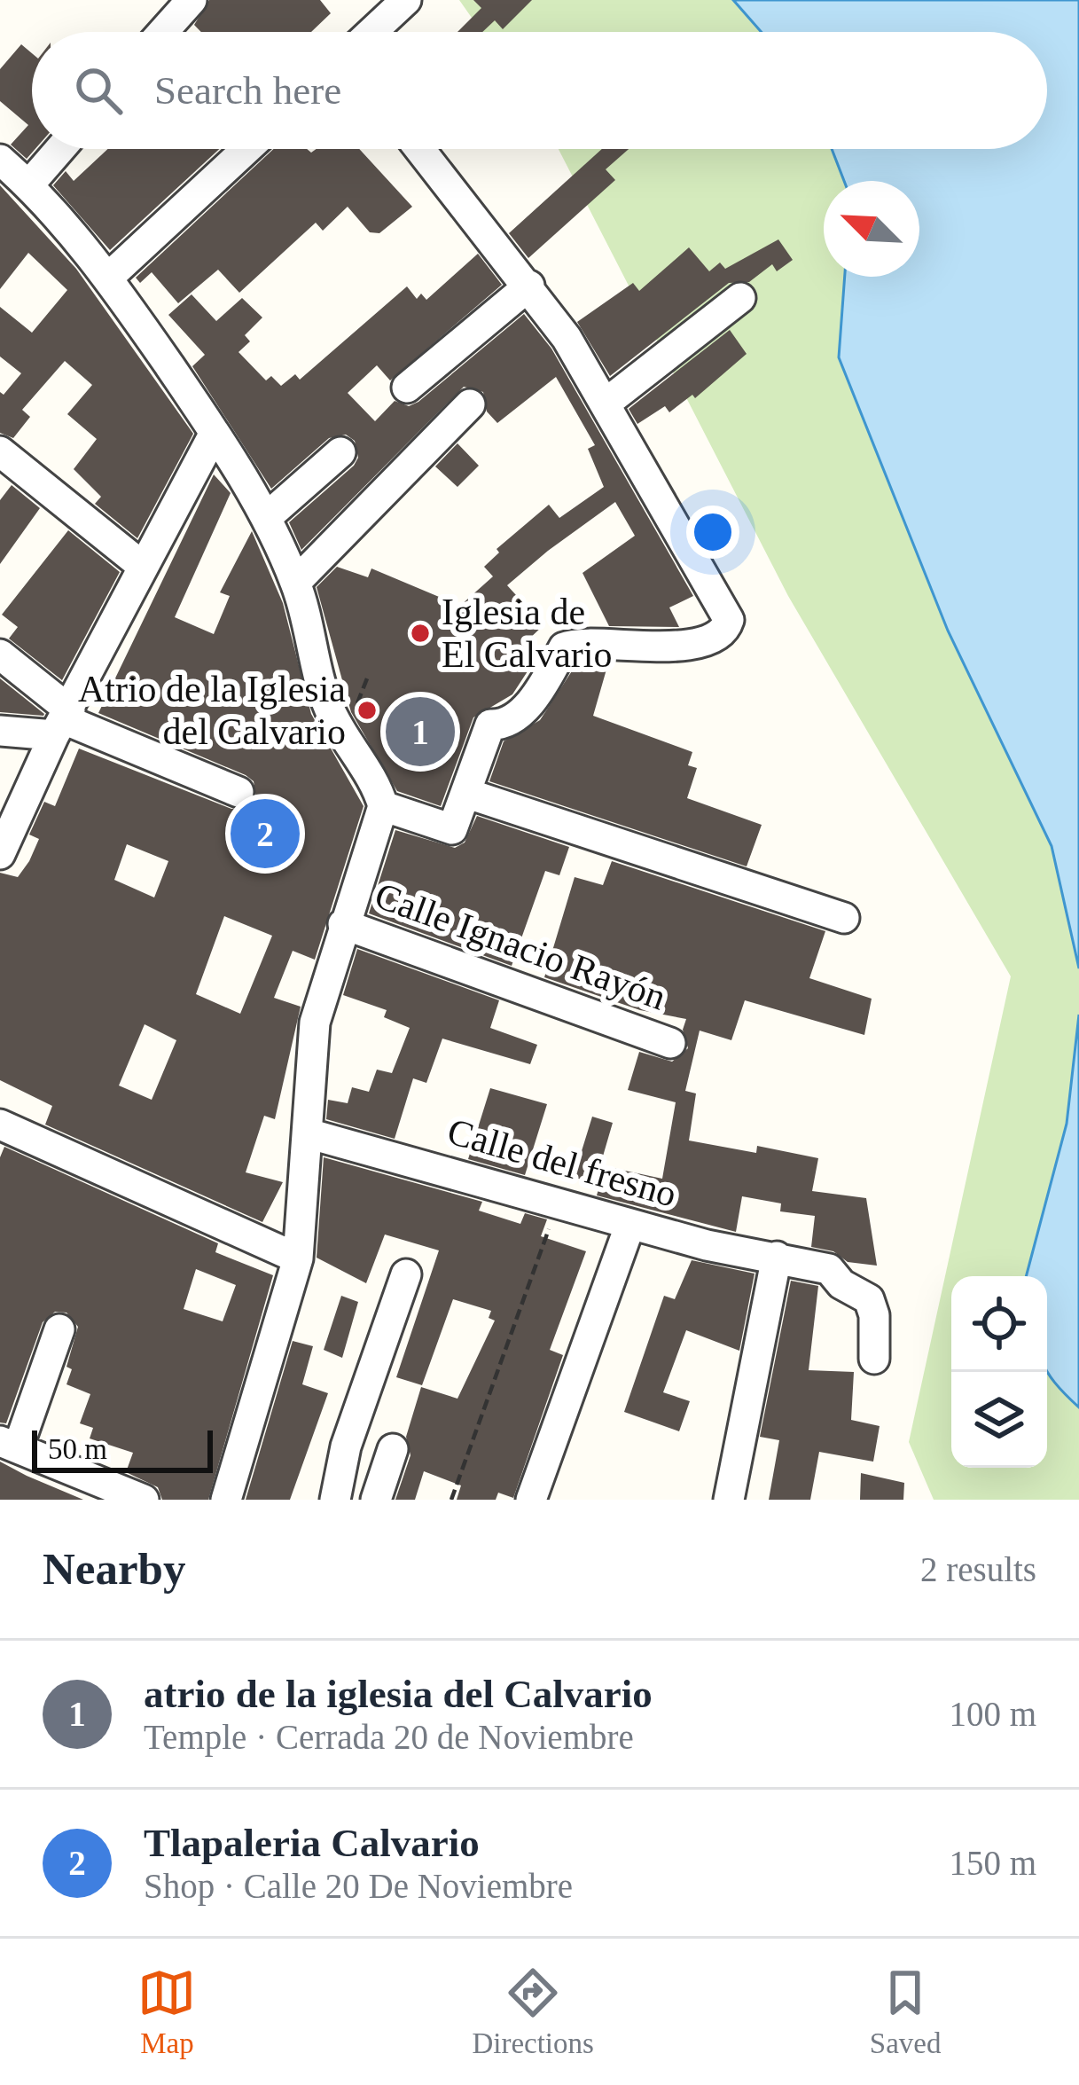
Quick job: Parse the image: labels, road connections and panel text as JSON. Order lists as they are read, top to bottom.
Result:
{
  "streets": {
    "street": ["Calle Ignacio Rayón", "Calle del fresno"]
  },
  "places": ["Iglesia de El Calvario", "Atrio de la Iglesia del Calvario"],
  "scale_bar": "50 m",
  "north": "top left",
  "page": {
    "search": "Search here",
    "pins": ["1", "2"],
    "scale": "50 m",
    "heading": ["Nearby", "2 results"],
    "list": [
      {
        "mark": "1",
        "name": "atrio de la iglesia del Calvario",
        "note": "Temple · Cerrada 20 de Noviembre",
        "value": "100 m"
      },
      {
        "mark": "2",
        "name": "Tlapaleria Calvario",
        "note": "Shop · Calle 20 De Noviembre",
        "value": "150 m"
      }
    ],
    "nav": ["Map", "Directions", "Saved"]
  }
}
